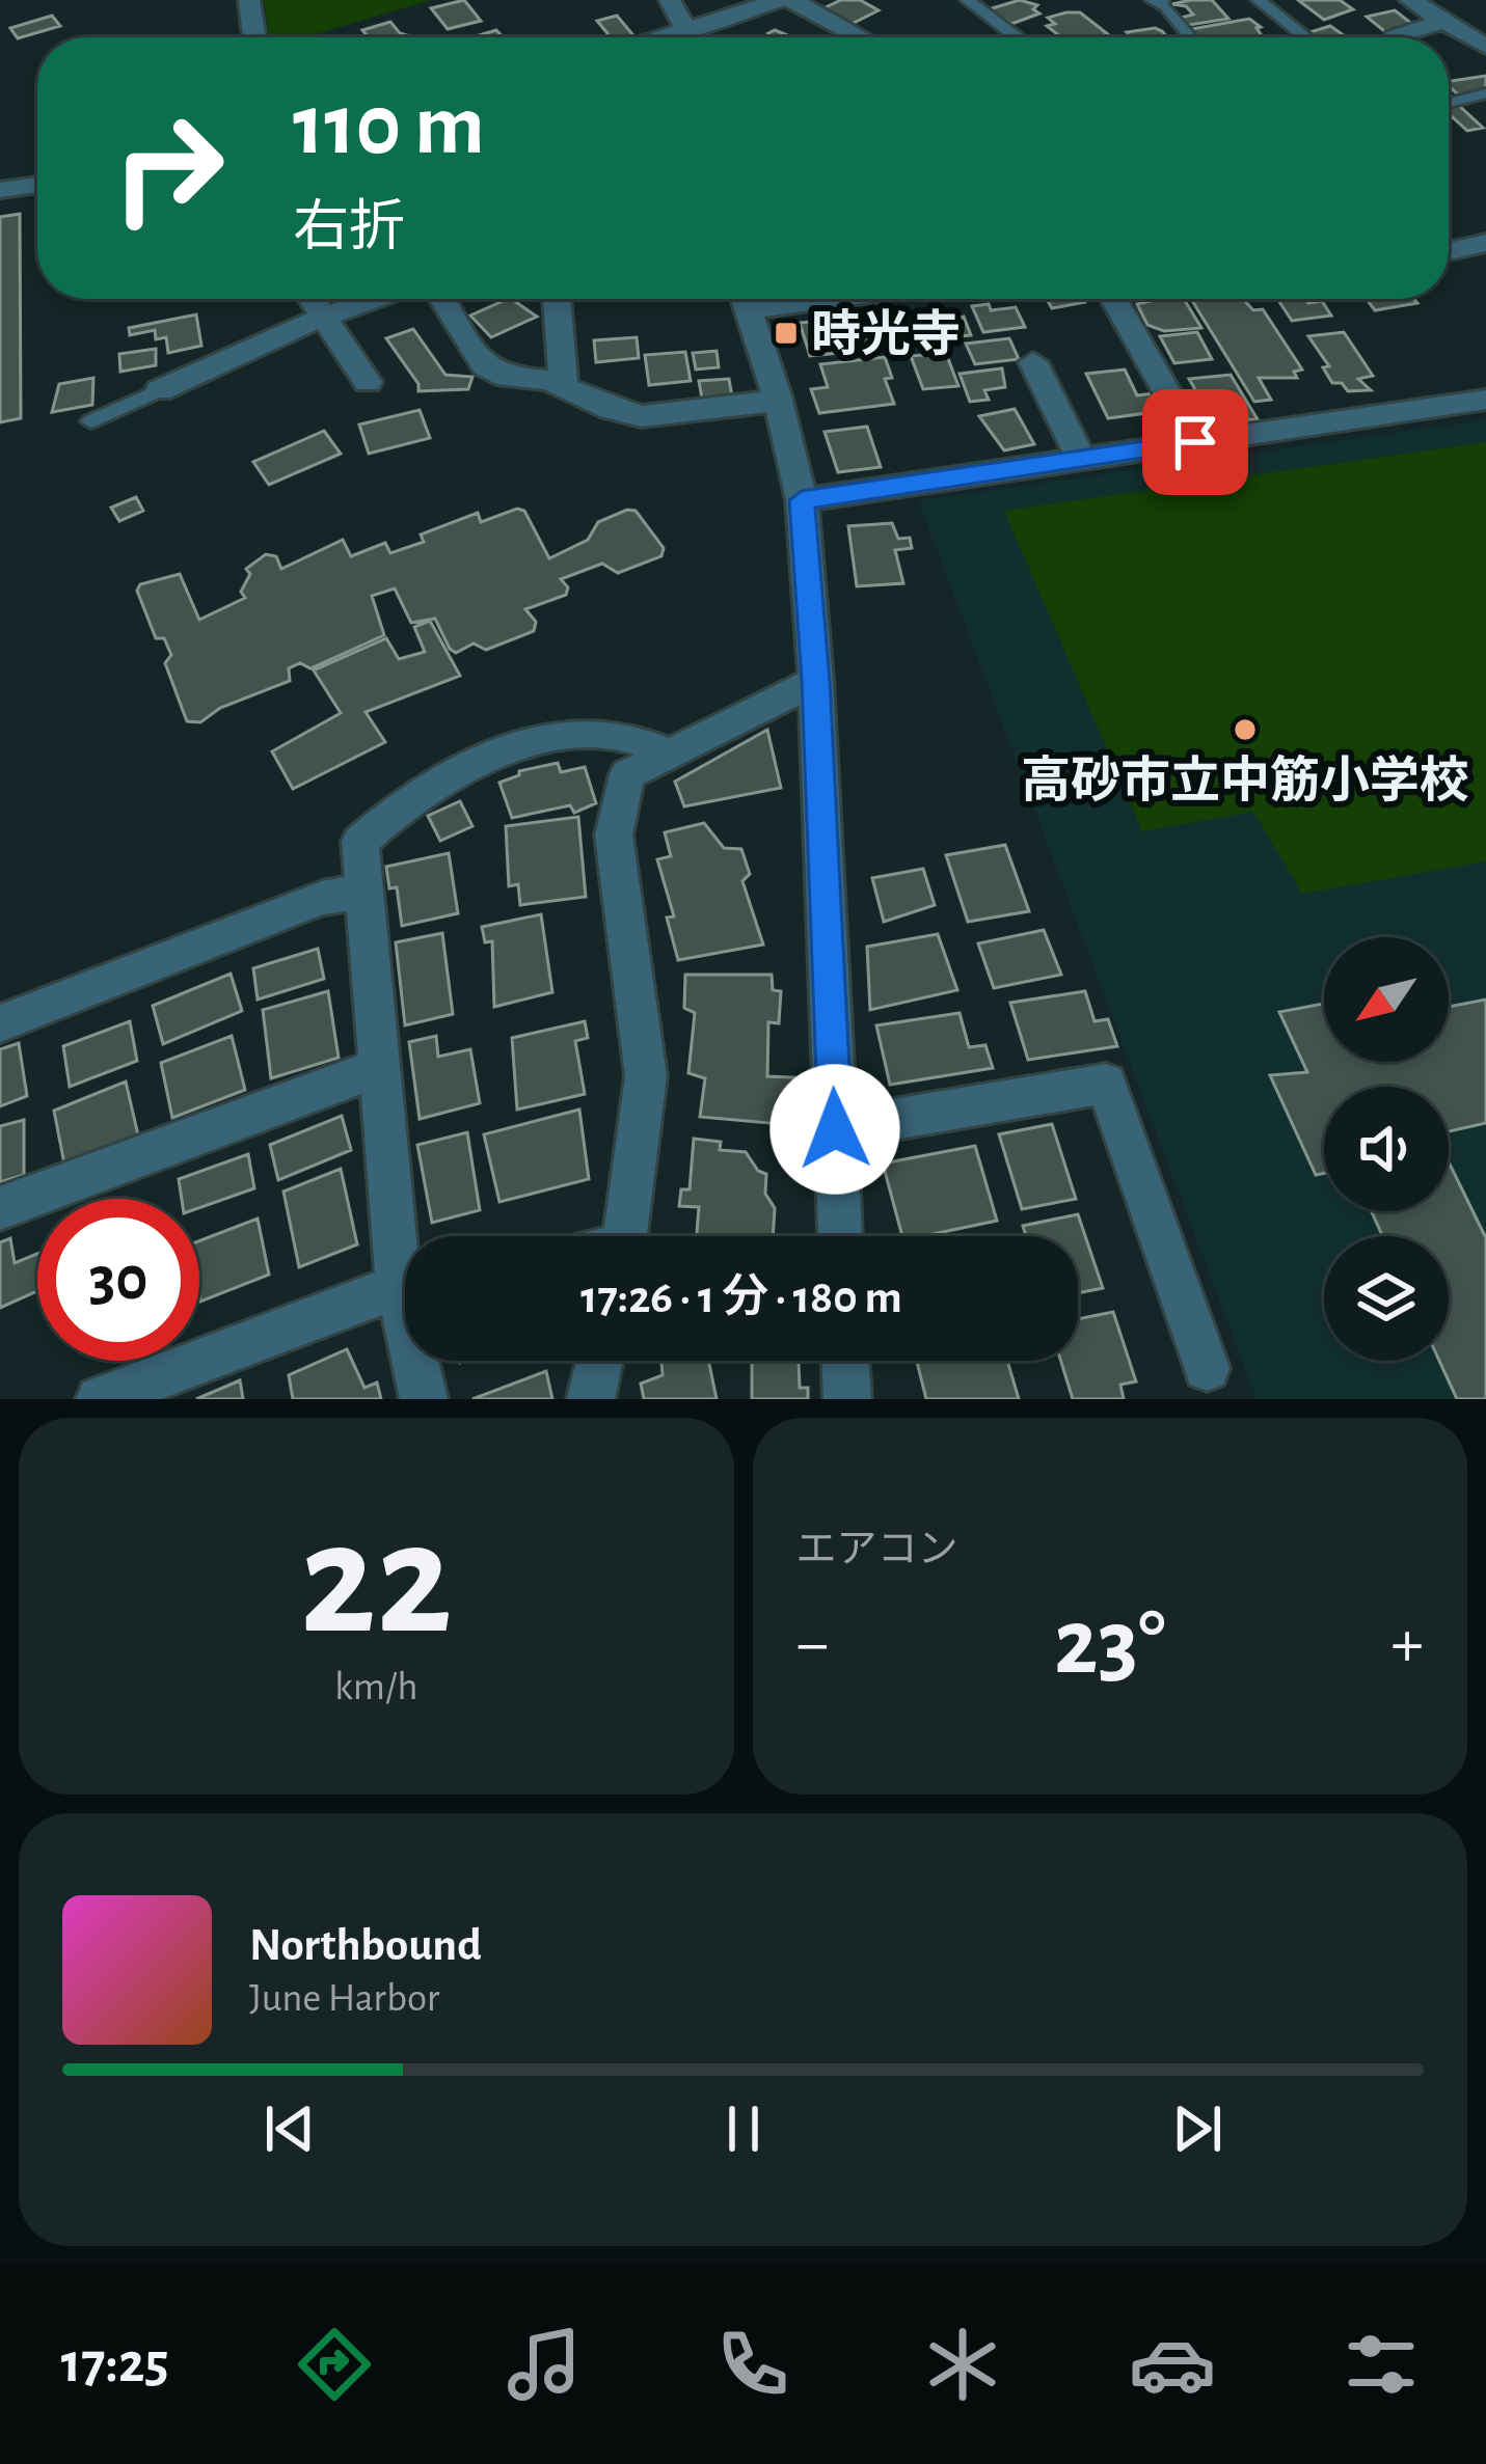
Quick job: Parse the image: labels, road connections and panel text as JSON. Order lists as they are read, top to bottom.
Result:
{
  "places": {
    "transit": ["時光寺"],
    "other": ["高砂市立中筋小学校"]
  },
  "north": "bottom left",
  "page": {
    "turn": ["110 m", "右折"],
    "limit": "30",
    "trip": "17:26 · 1 分 · 180 m",
    "tile": [
      ["22", "km/h"],
      "エアコン"
    ],
    "heat": ["−", "23°", "+"],
    "song": ["Northbound", "June Harbor"],
    "tabs": "17:25"
  }
}
